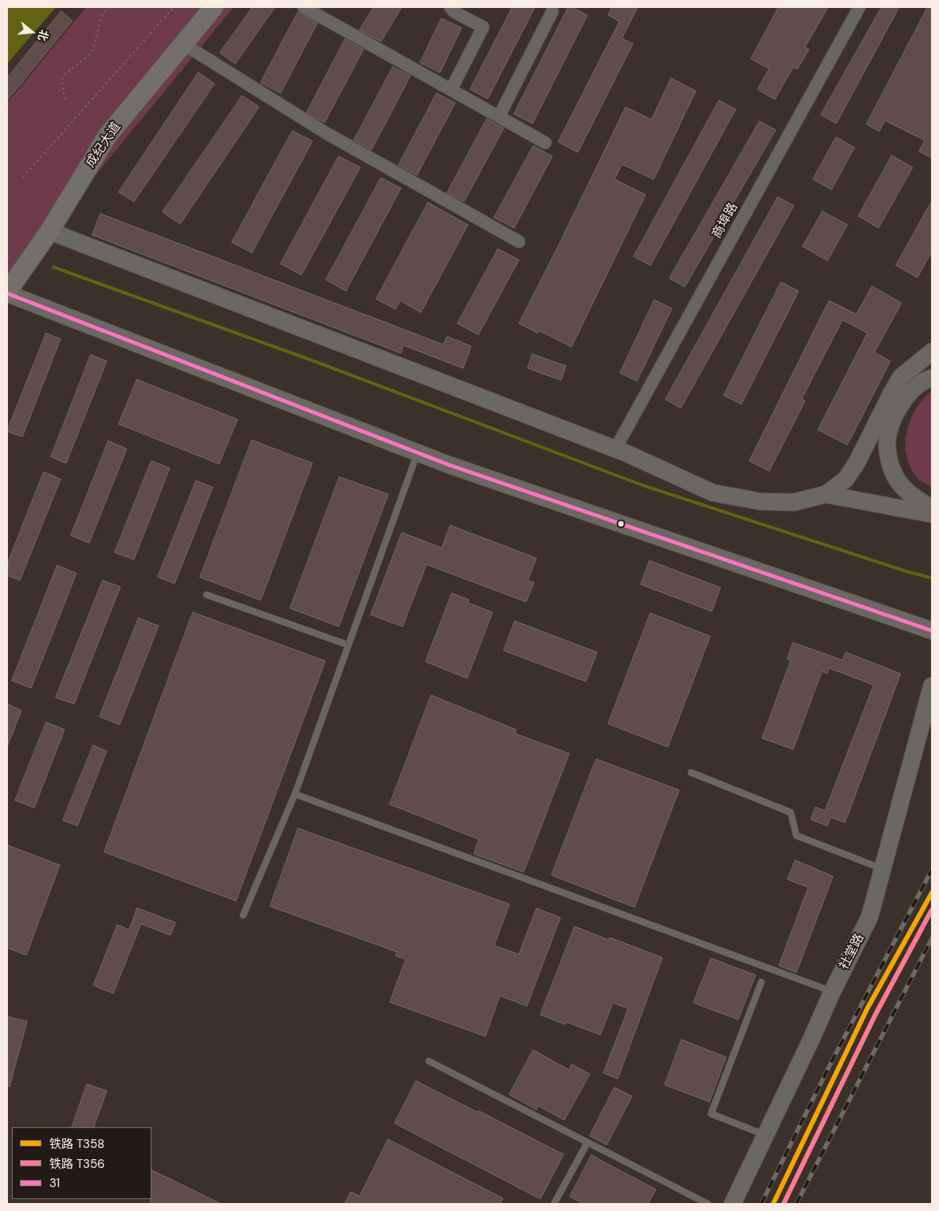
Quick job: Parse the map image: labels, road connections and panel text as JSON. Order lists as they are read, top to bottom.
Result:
{
  "streets": {
    "main road": ["成纪大道", "社堂路"],
    "street": ["商埠路"]
  },
  "lines": ["transit line 31", "rail line T358", "rail line T356"],
  "legend": ["铁路 T358", "铁路 T356", "31"],
  "north": "right"
}
